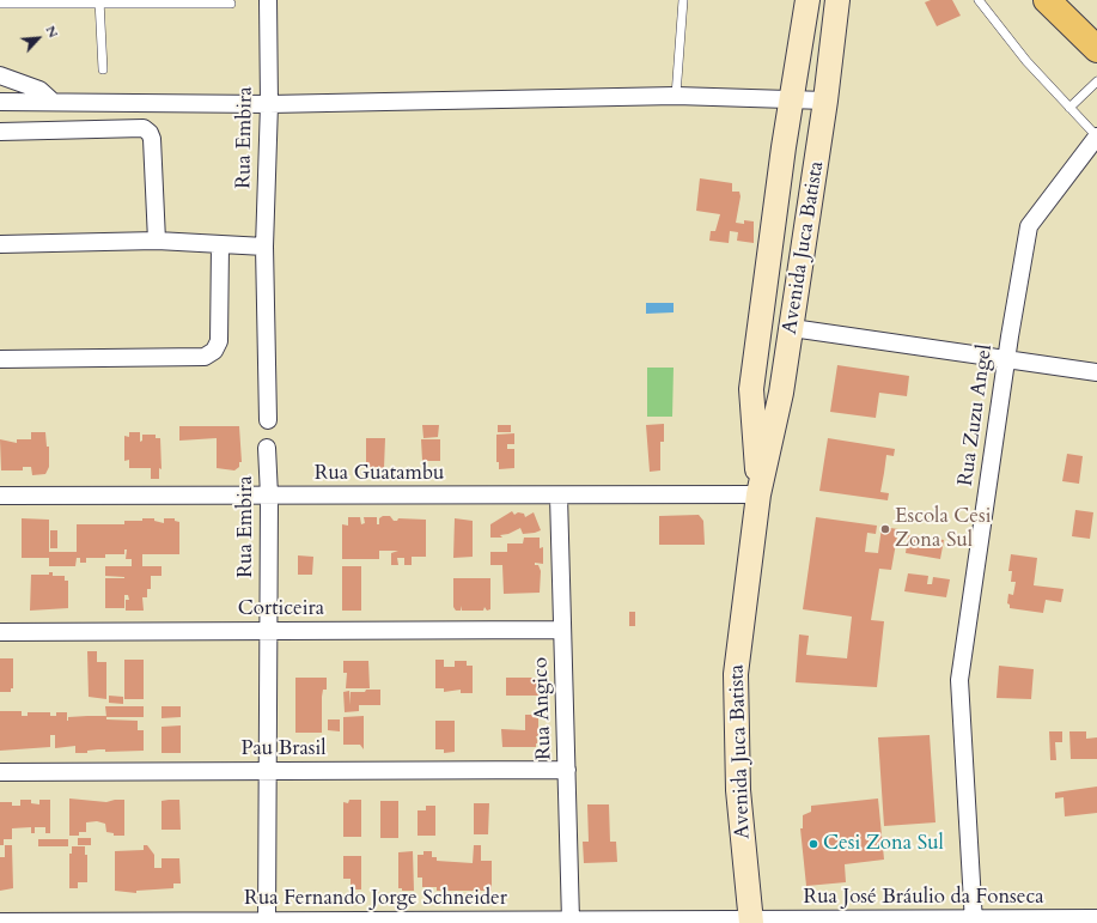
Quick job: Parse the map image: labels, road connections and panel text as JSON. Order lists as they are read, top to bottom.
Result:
{
  "streets": {
    "main road": ["Avenida Juca Batista"],
    "street": [
      "Rua Embira",
      "Rua Zuzu Angel",
      "Rua Guatambu",
      "Corticeira",
      "Rua Angico",
      "Pau Brasil",
      "Rua José Bráulio da Fonseca",
      "Rua Fernando Jorge Schneider"
    ]
  },
  "crossings": [
    ["Rua Embira", "Rua Guatambu"],
    ["Rua Embira", "Corticeira"],
    ["Rua Embira", "Pau Brasil"],
    ["Rua Embira", "Rua Fernando Jorge Schneider"],
    ["Avenida Juca Batista", "Rua Guatambu"],
    ["Avenida Juca Batista", "Rua José Bráulio da Fonseca"],
    ["Avenida Juca Batista", "Rua Fernando Jorge Schneider"],
    ["Rua Zuzu Angel", "Rua José Bráulio da Fonseca"],
    ["Rua Guatambu", "Rua Angico"],
    ["Corticeira", "Rua Angico"],
    ["Rua Angico", "Pau Brasil"],
    ["Rua Angico", "Rua Fernando Jorge Schneider"],
    ["Rua José Bráulio da Fonseca", "Rua Fernando Jorge Schneider"]
  ],
  "places": ["Escola Cesi Zona Sul", "Cesi Zona Sul"],
  "north": "top right"
}
